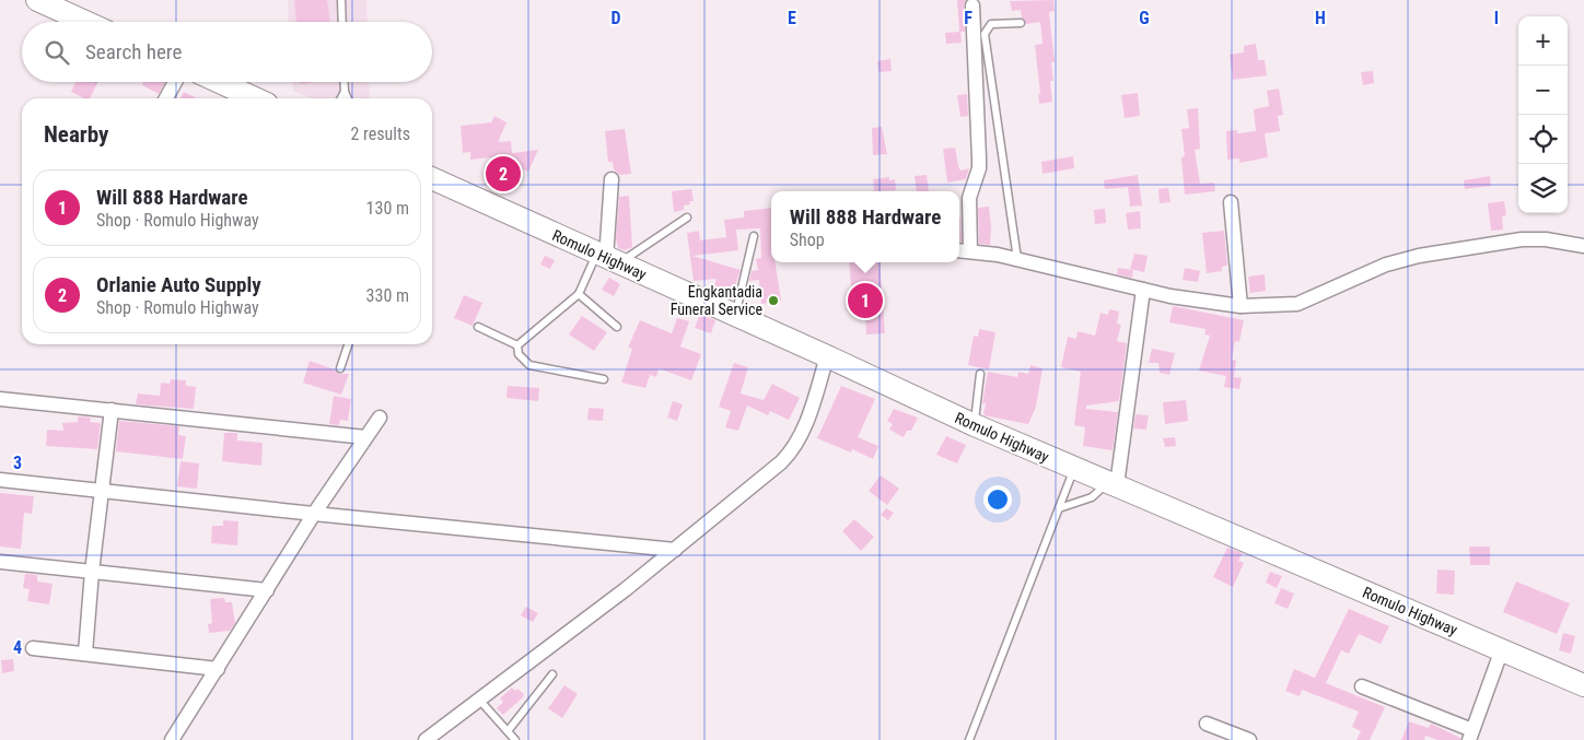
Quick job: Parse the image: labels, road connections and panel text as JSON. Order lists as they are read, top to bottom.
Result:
{
  "streets": {
    "highway": ["Romulo Highway"]
  },
  "places": ["Engkantadia Funeral Service"],
  "page": {
    "map_buttons": ["+", "−"],
    "search": "Search here",
    "heading": ["Nearby", "2 results"],
    "pins": ["2", "1"],
    "list": [
      {
        "mark": "1",
        "name": "Will 888 Hardware",
        "note": "Shop · Romulo Highway",
        "value": "130 m"
      },
      {
        "mark": "2",
        "name": "Orlanie Auto Supply",
        "note": "Shop · Romulo Highway",
        "value": "330 m"
      }
    ],
    "popup": ["Will 888 Hardware", "Shop"]
  },
  "grid": {
    "columns": [
      "D",
      "E",
      "F",
      "G",
      "H",
      "I"
    ],
    "rows": ["3", "4"]
  }
}
